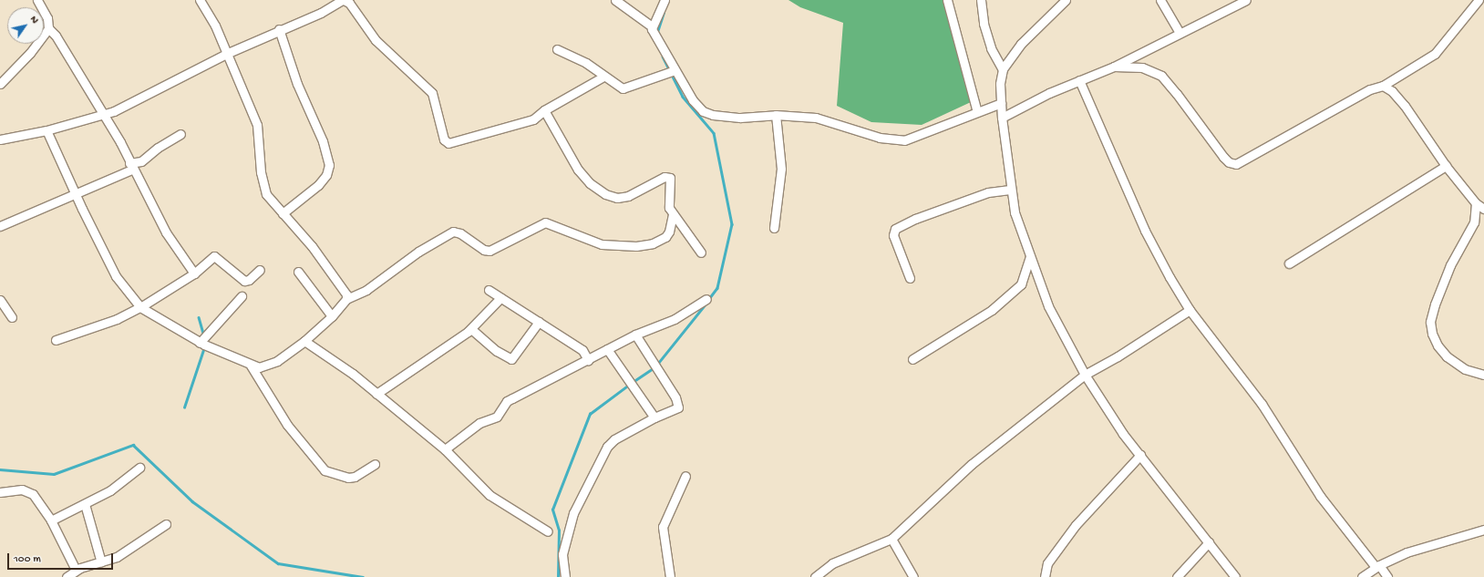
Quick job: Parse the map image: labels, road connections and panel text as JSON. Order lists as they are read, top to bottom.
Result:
{
  "scale_bar": "100 m",
  "north": "top right"
}
